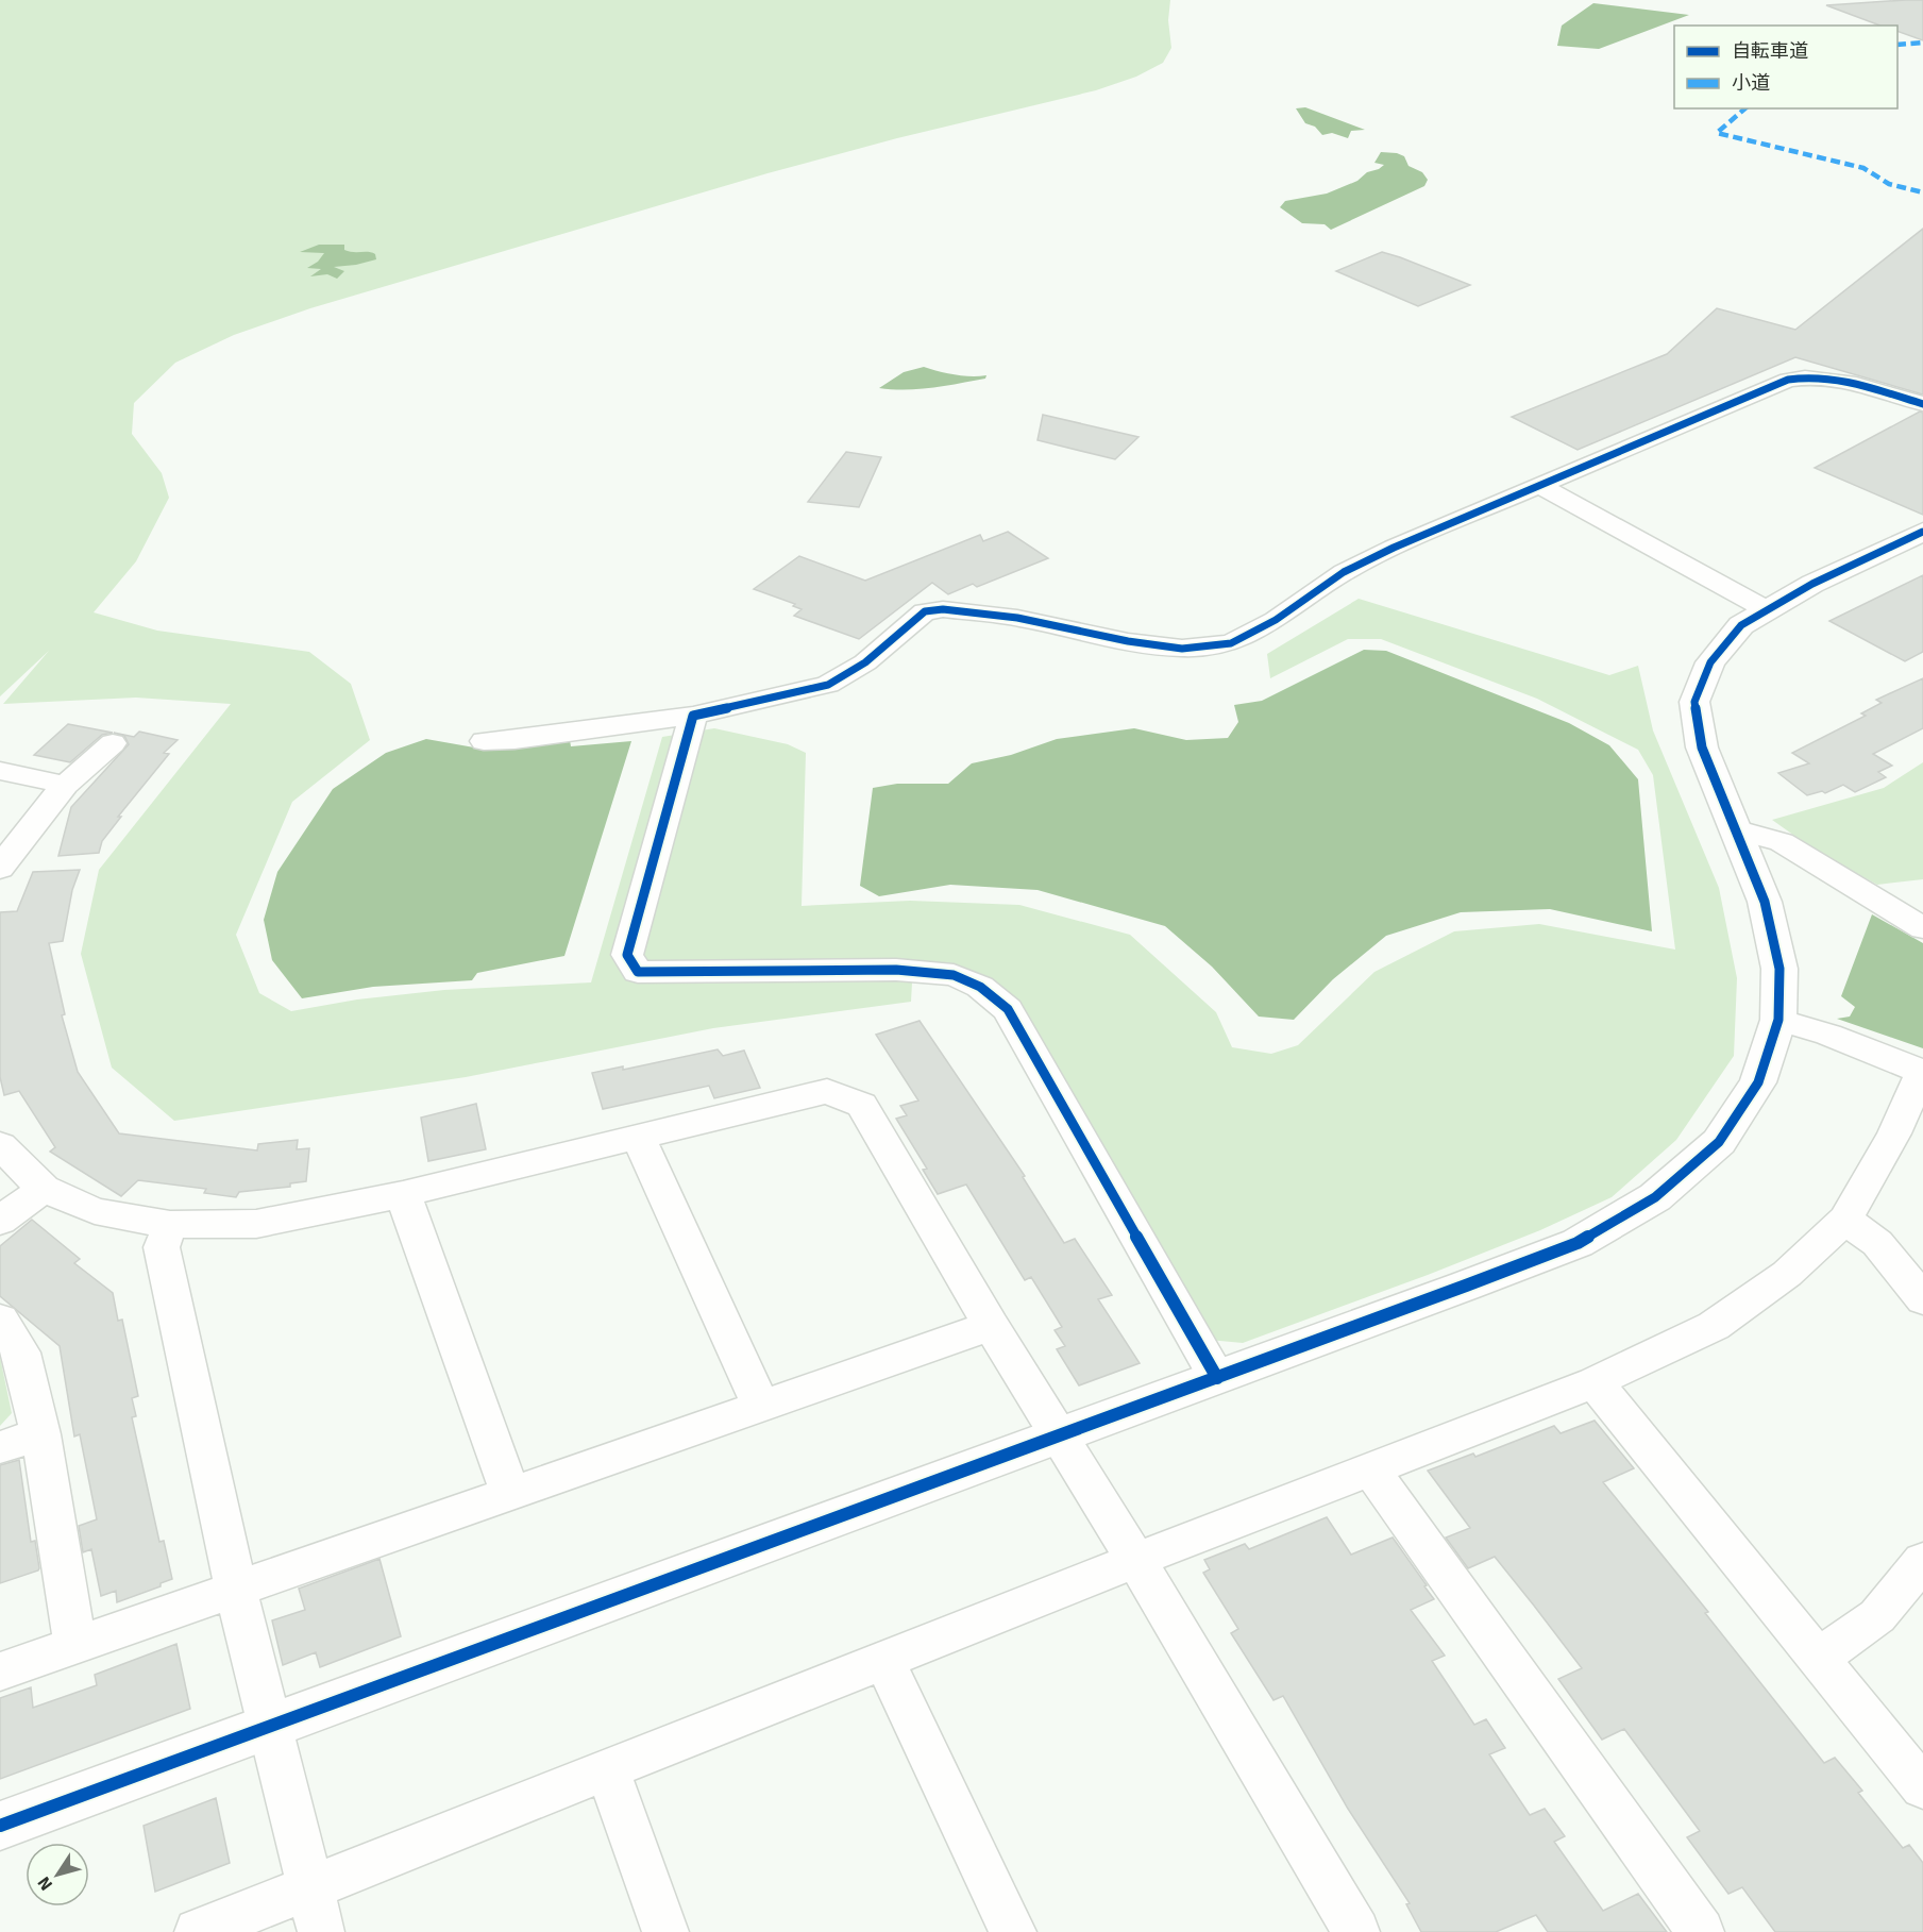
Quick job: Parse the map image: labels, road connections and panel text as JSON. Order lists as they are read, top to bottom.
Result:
{
  "legend": ["自転車道", "小道"],
  "north": "bottom left"
}
